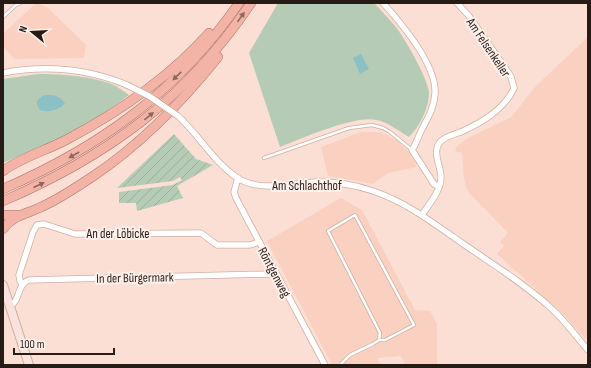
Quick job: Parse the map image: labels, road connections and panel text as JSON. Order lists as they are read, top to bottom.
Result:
{
  "streets": {
    "street": [
      "Am Felsenkeller",
      "Am Schlachthof",
      "An der Löbicke",
      "Röntgenweg",
      "In der Bürgermark"
    ]
  },
  "crossings": [
    ["Am Schlachthof", "Röntgenweg"],
    ["An der Löbicke", "Röntgenweg"],
    ["An der Löbicke", "In der Bürgermark"],
    ["Röntgenweg", "In der Bürgermark"]
  ],
  "scale_bar": "100 m",
  "north": "left"
}
